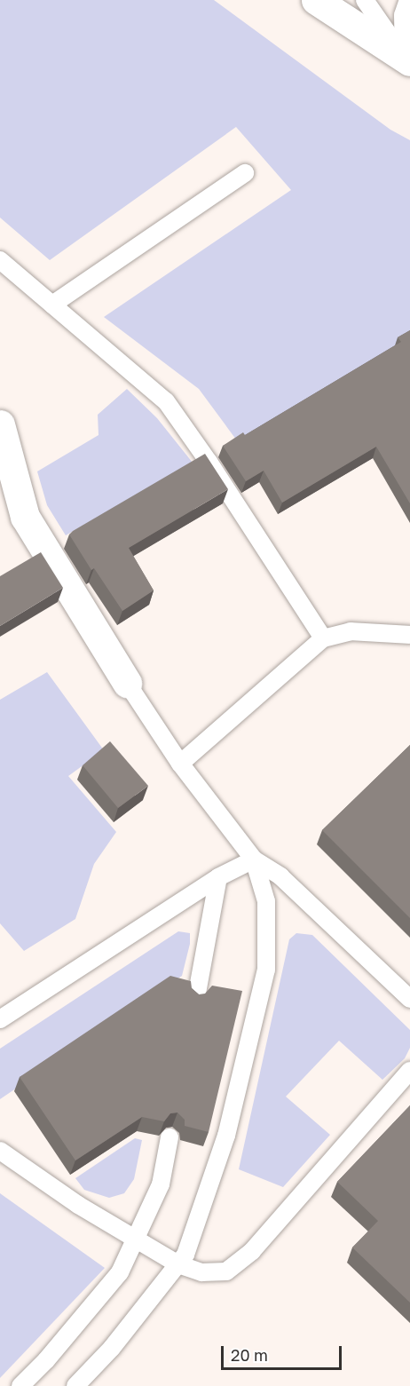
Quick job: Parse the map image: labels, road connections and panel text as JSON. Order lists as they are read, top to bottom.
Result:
{
  "scale_bar": "20 m"
}
